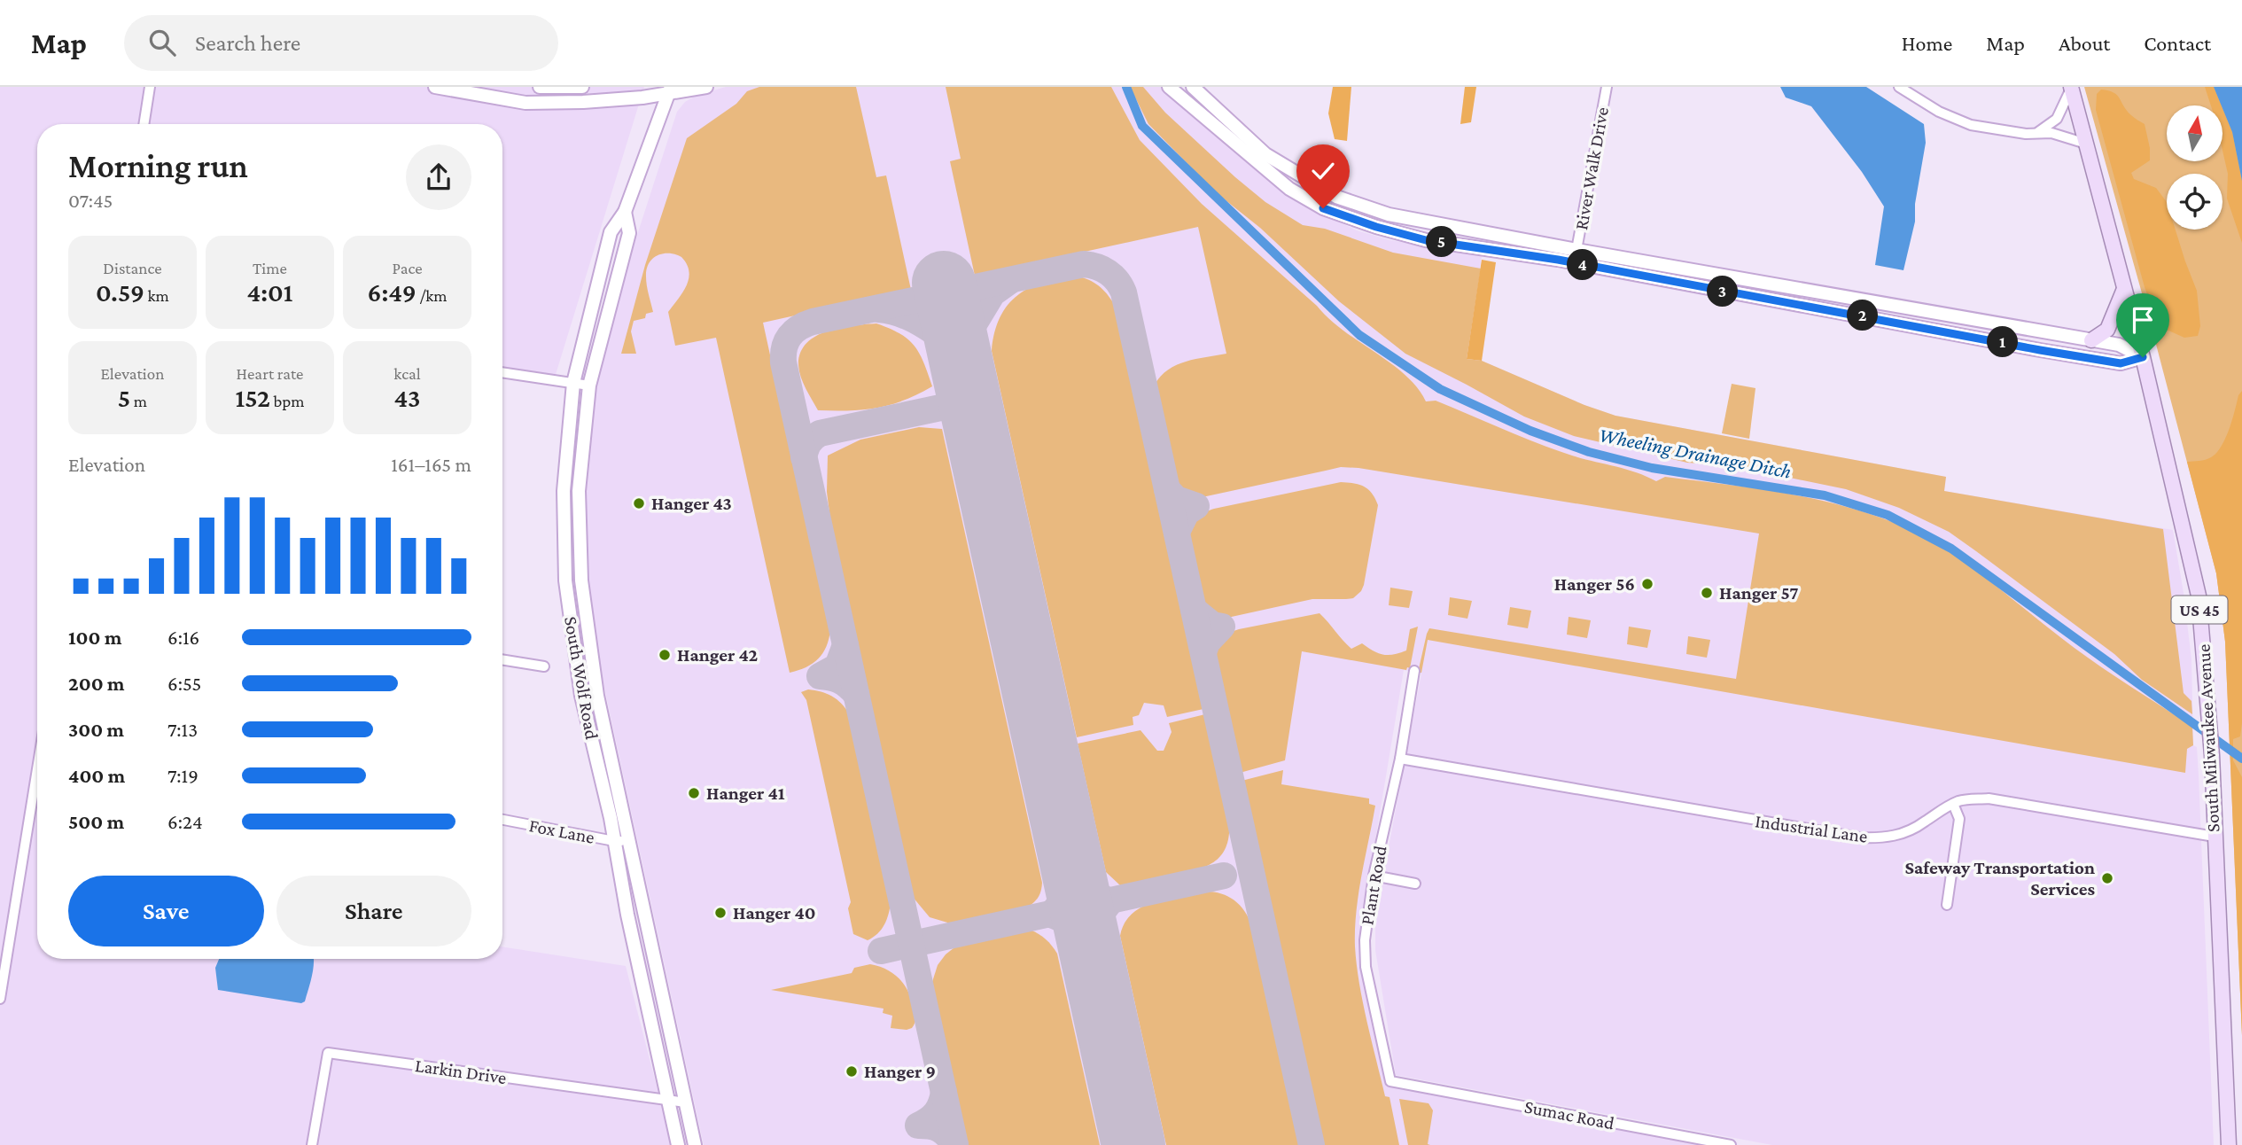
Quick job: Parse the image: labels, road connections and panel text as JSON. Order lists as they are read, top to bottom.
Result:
{
  "streets": {
    "main road": ["US 45", "South Wolf Road", "South Milwaukee Avenue"],
    "street": [
      "River Walk Drive",
      "Industrial Lane",
      "Fox Lane",
      "Plant Road",
      "Larkin Drive",
      "Sumac Road"
    ]
  },
  "crossings": [
    ["South Wolf Road", "Fox Lane"],
    ["South Wolf Road", "Larkin Drive"],
    ["South Milwaukee Avenue", "Industrial Lane"],
    ["Industrial Lane", "Plant Road"],
    ["Plant Road", "Sumac Road"]
  ],
  "water": ["Wheeling Drainage Ditch"],
  "places": [
    "Hanger 43",
    "Hanger 56",
    "Hanger 57",
    "Hanger 42",
    "Hanger 41",
    "Safeway Transportation Services",
    "Hanger 40",
    "Hanger 9"
  ],
  "north": "top",
  "page": {
    "header": "Map",
    "search": "Search here",
    "nav": [
      "Home",
      "Map",
      "About",
      "Contact"
    ],
    "heading": ["Morning run", "07:45"],
    "pins": [
      "5",
      "4",
      "3",
      "2",
      "1"
    ],
    "stats": [
      ["Distance", "0.59 km"],
      ["Time", "4:01"],
      ["Pace", "6:49 /km"],
      ["Elevation", "5 m"],
      ["Heart rate", "152 bpm"],
      ["kcal", "43"]
    ],
    "chart": ["Elevation", "161–165 m"],
    "list": [
      {
        "name": "100 m",
        "note": "6:16"
      },
      {
        "name": "200 m",
        "note": "6:55"
      },
      {
        "name": "300 m",
        "note": "7:13"
      },
      {
        "name": "400 m",
        "note": "7:19"
      },
      {
        "name": "500 m",
        "note": "6:24"
      }
    ],
    "buttons": ["Save", "Share"]
  }
}
